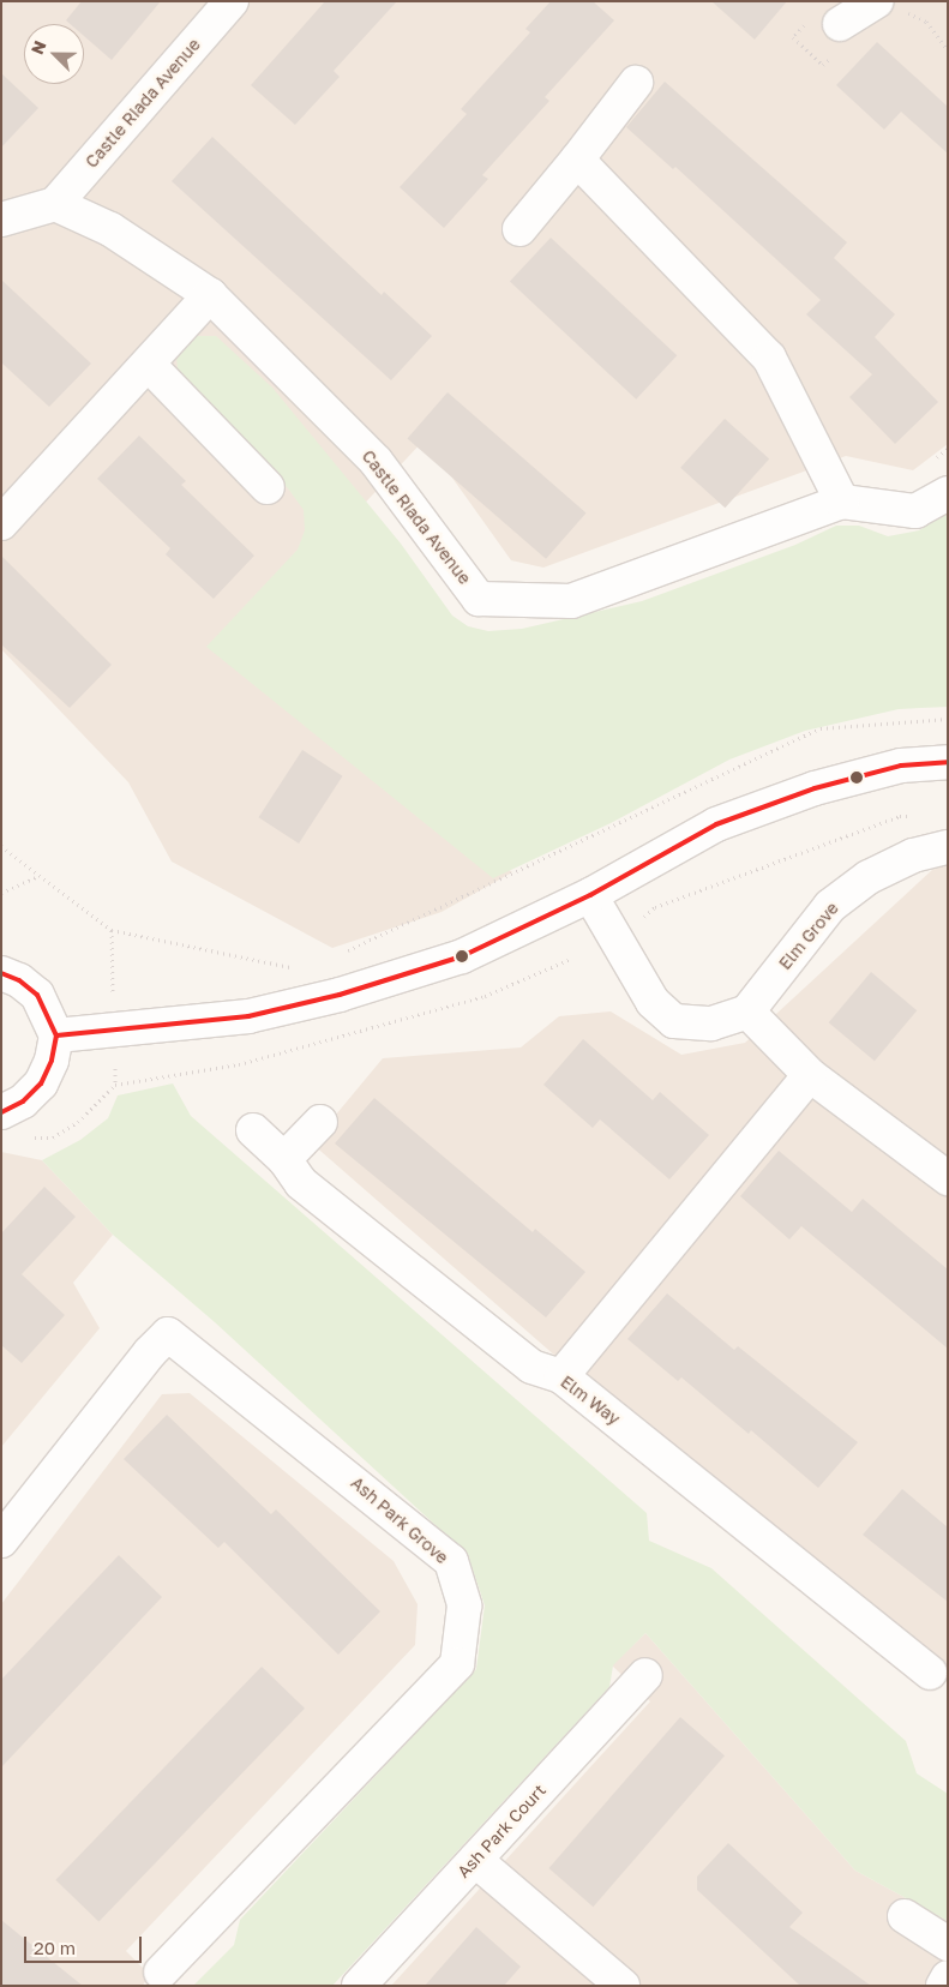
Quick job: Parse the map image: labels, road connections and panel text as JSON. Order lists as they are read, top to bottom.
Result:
{
  "streets": {
    "street": [
      "Castle Riada Avenue",
      "Elm Grove",
      "Elm Way",
      "Ash Park Grove",
      "Ash Park Court"
    ]
  },
  "scale_bar": "20 m",
  "north": "top left"
}
